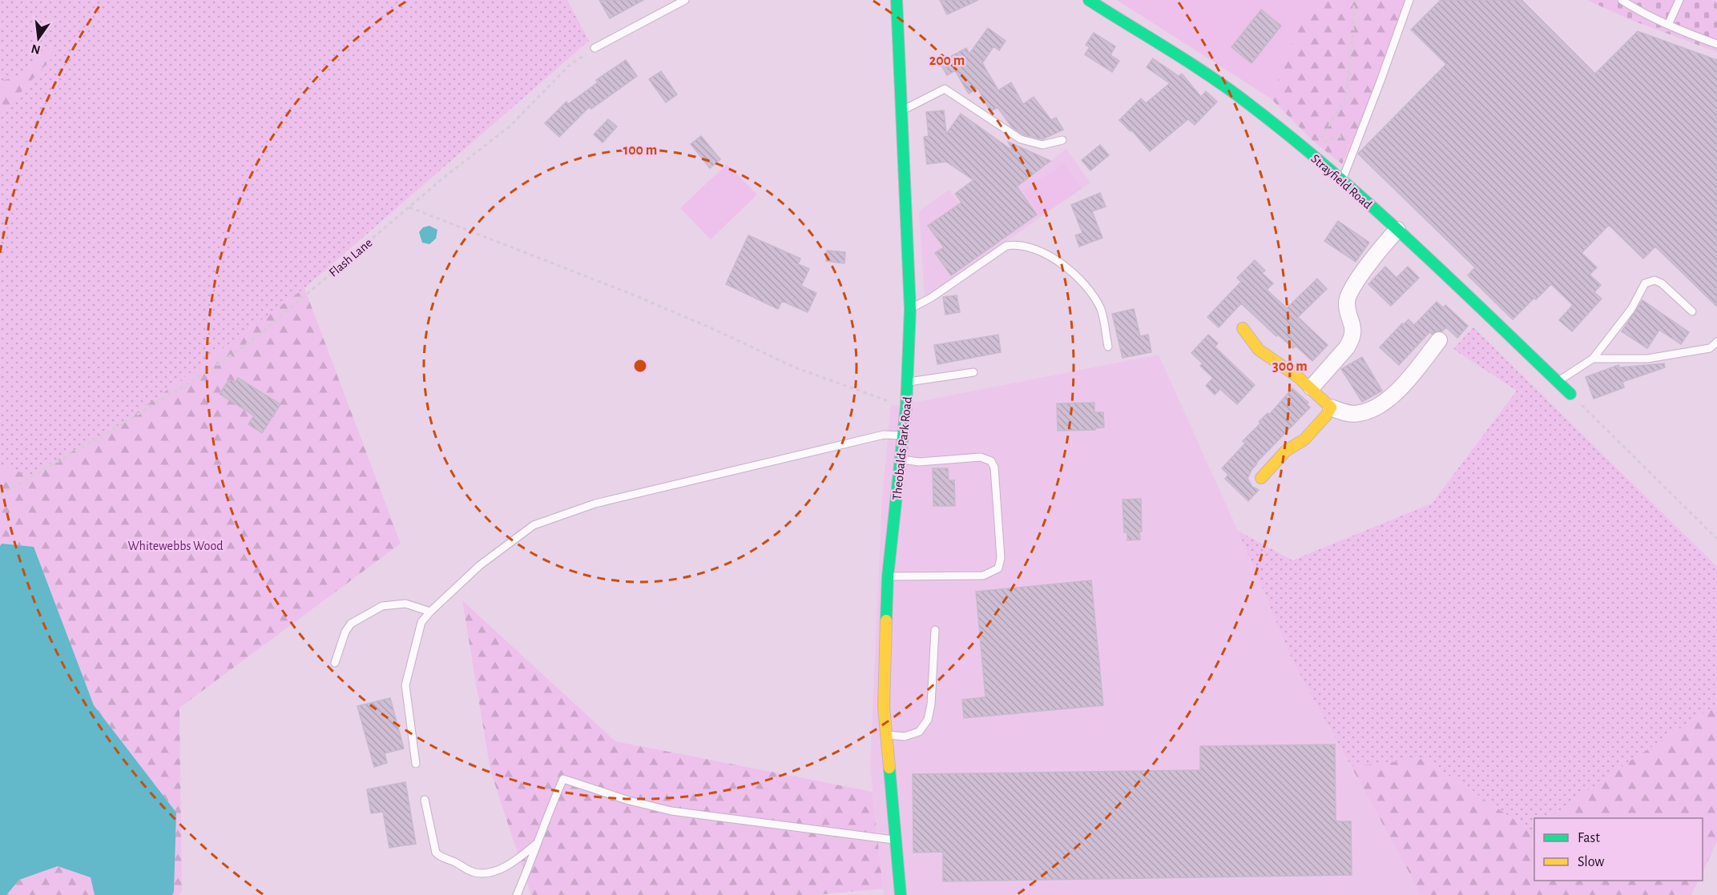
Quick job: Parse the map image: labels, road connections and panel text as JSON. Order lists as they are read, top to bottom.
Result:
{
  "streets": {
    "street": ["Strayfield Road", "Theobalds Park Road"],
    "path": ["Flash Lane"]
  },
  "parks": ["Whitewebbs Wood"],
  "legend": ["Fast", "Slow"],
  "north": "bottom",
  "rings": ["200 m", "100 m", "300 m"]
}
